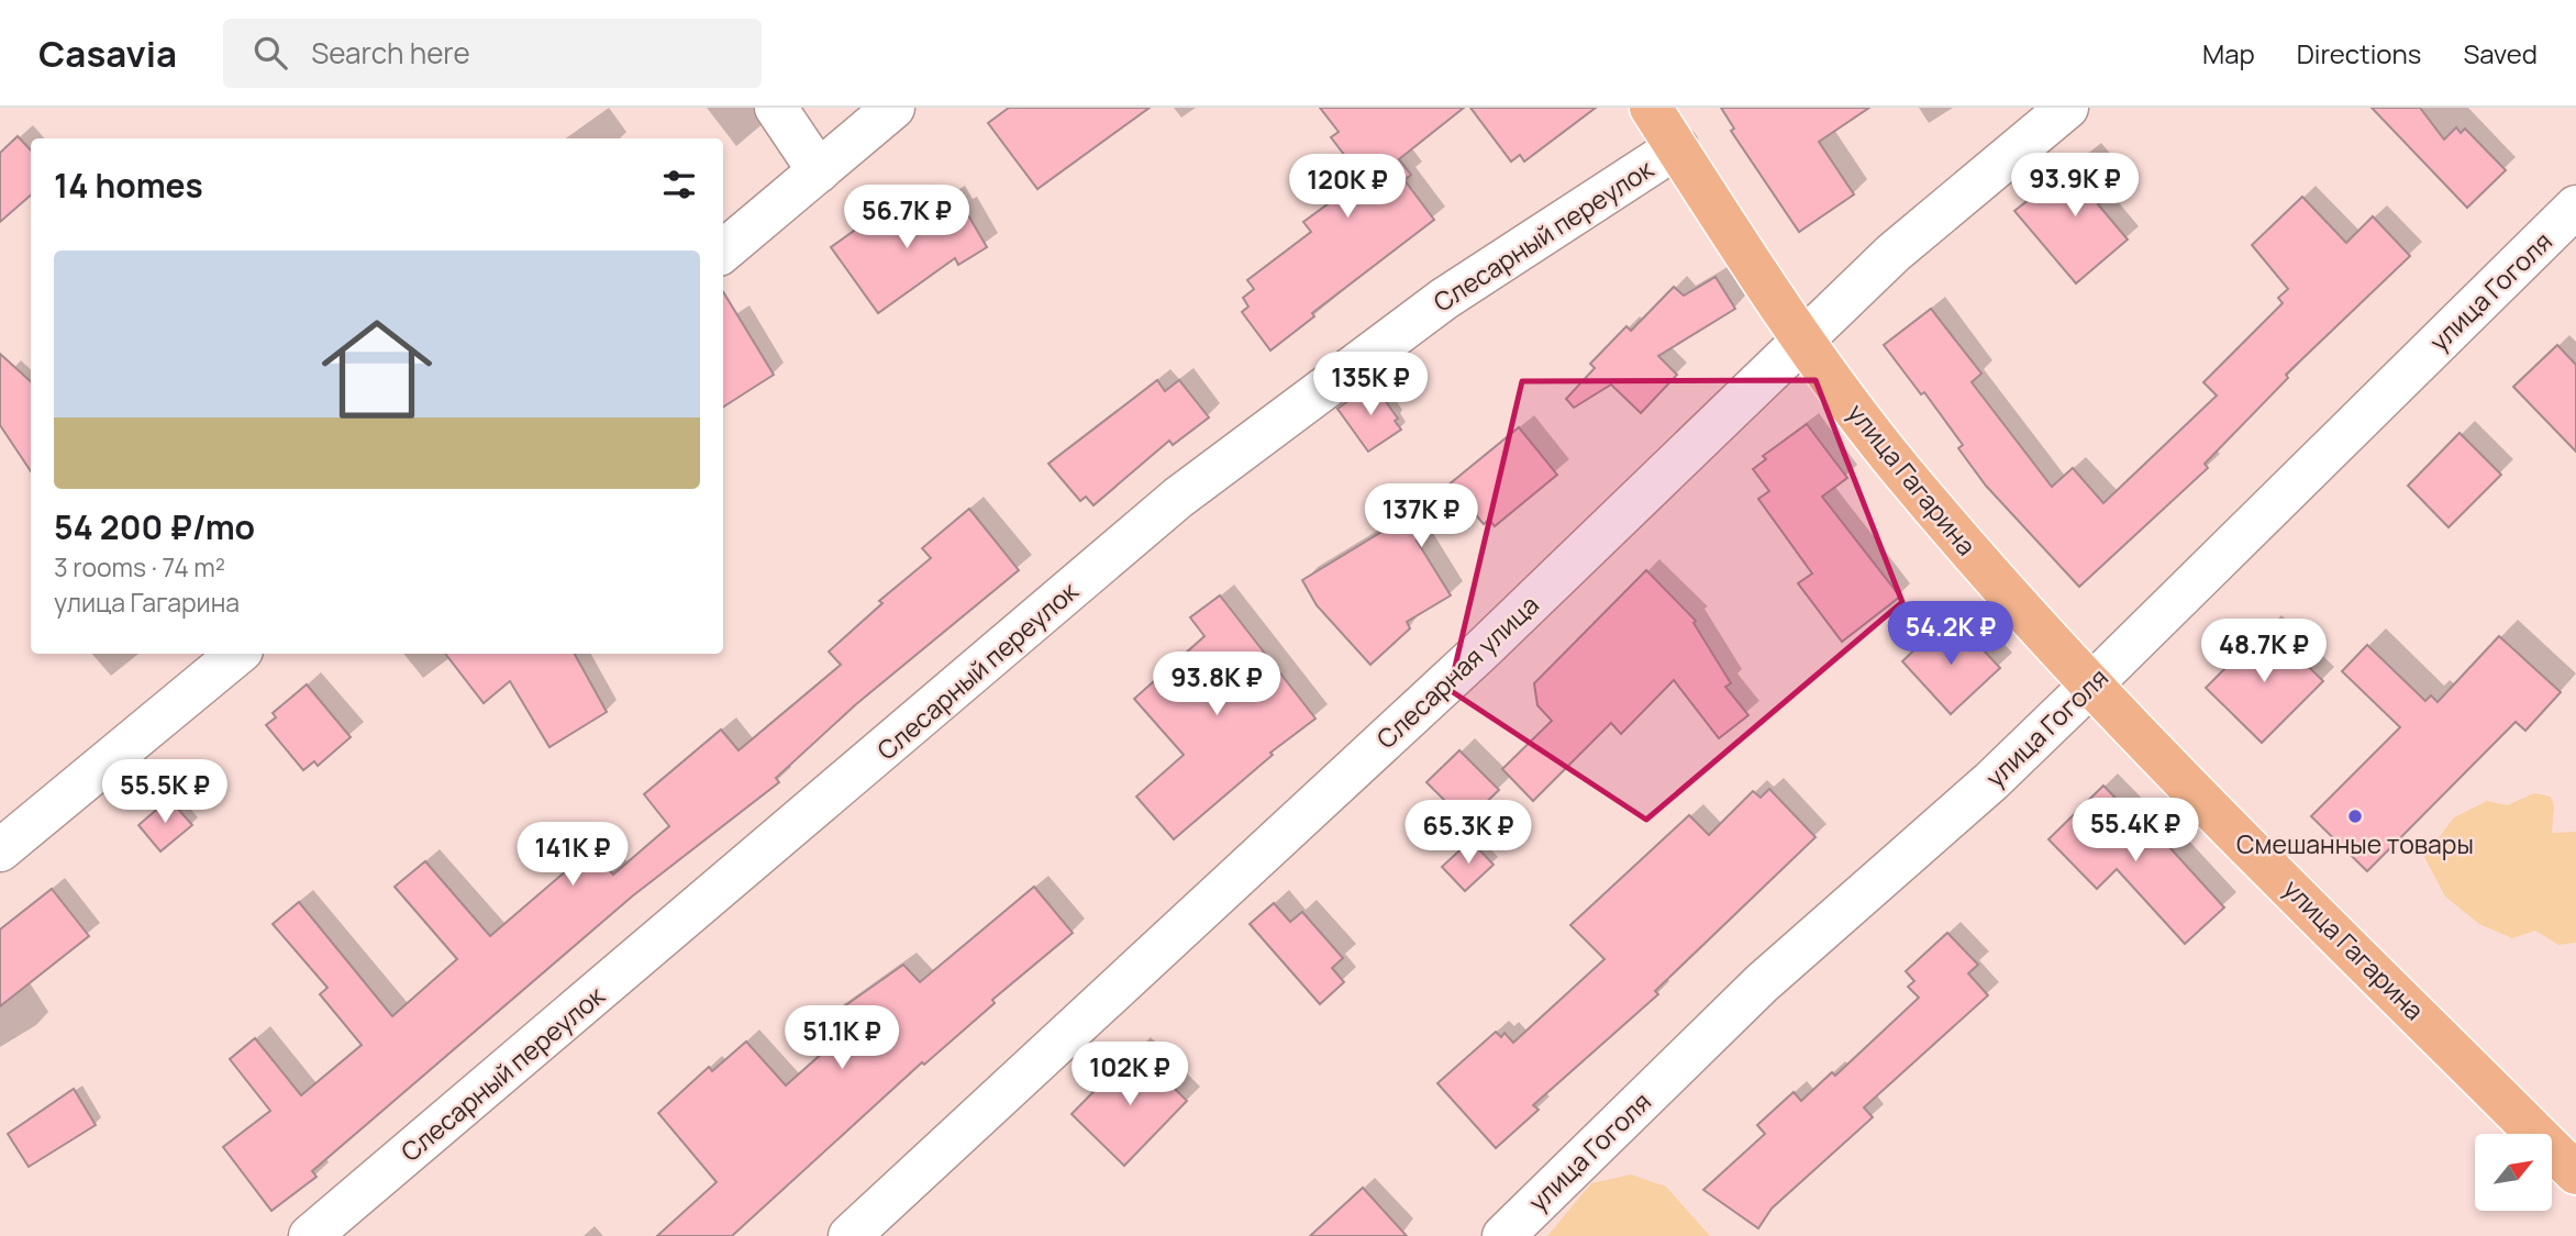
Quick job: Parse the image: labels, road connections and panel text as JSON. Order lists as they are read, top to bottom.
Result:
{
  "streets": {
    "main road": ["улица Гагарина"],
    "street": ["Слесарный переулок", "улица Гоголя", "Слесарная улица"]
  },
  "crossings": [
    ["Слесарный переулок", "улица Гагарина"],
    ["улица Гоголя", "улица Гагарина"],
    ["улица Гагарина", "Слесарная улица"]
  ],
  "places": ["Смешанные товары"],
  "north": "top right",
  "page": {
    "header": "Casavia",
    "search": "Search here",
    "nav": ["Map", "Directions", "Saved"],
    "heading": "14 homes",
    "price": [
      "93.9K ₽",
      "120K ₽",
      "56.7K ₽",
      "135K ₽",
      "137K ₽",
      "54.2K ₽",
      "48.7K ₽",
      "93.8K ₽",
      "55.5K ₽",
      "55.4K ₽",
      "65.3K ₽",
      "141K ₽",
      "51.1K ₽",
      "102K ₽"
    ],
    "list": [
      {
        "name": "54 200 ₽/mo",
        "note": "3 rooms · 74 m² · улица Гагарина"
      }
    ]
  }
}
